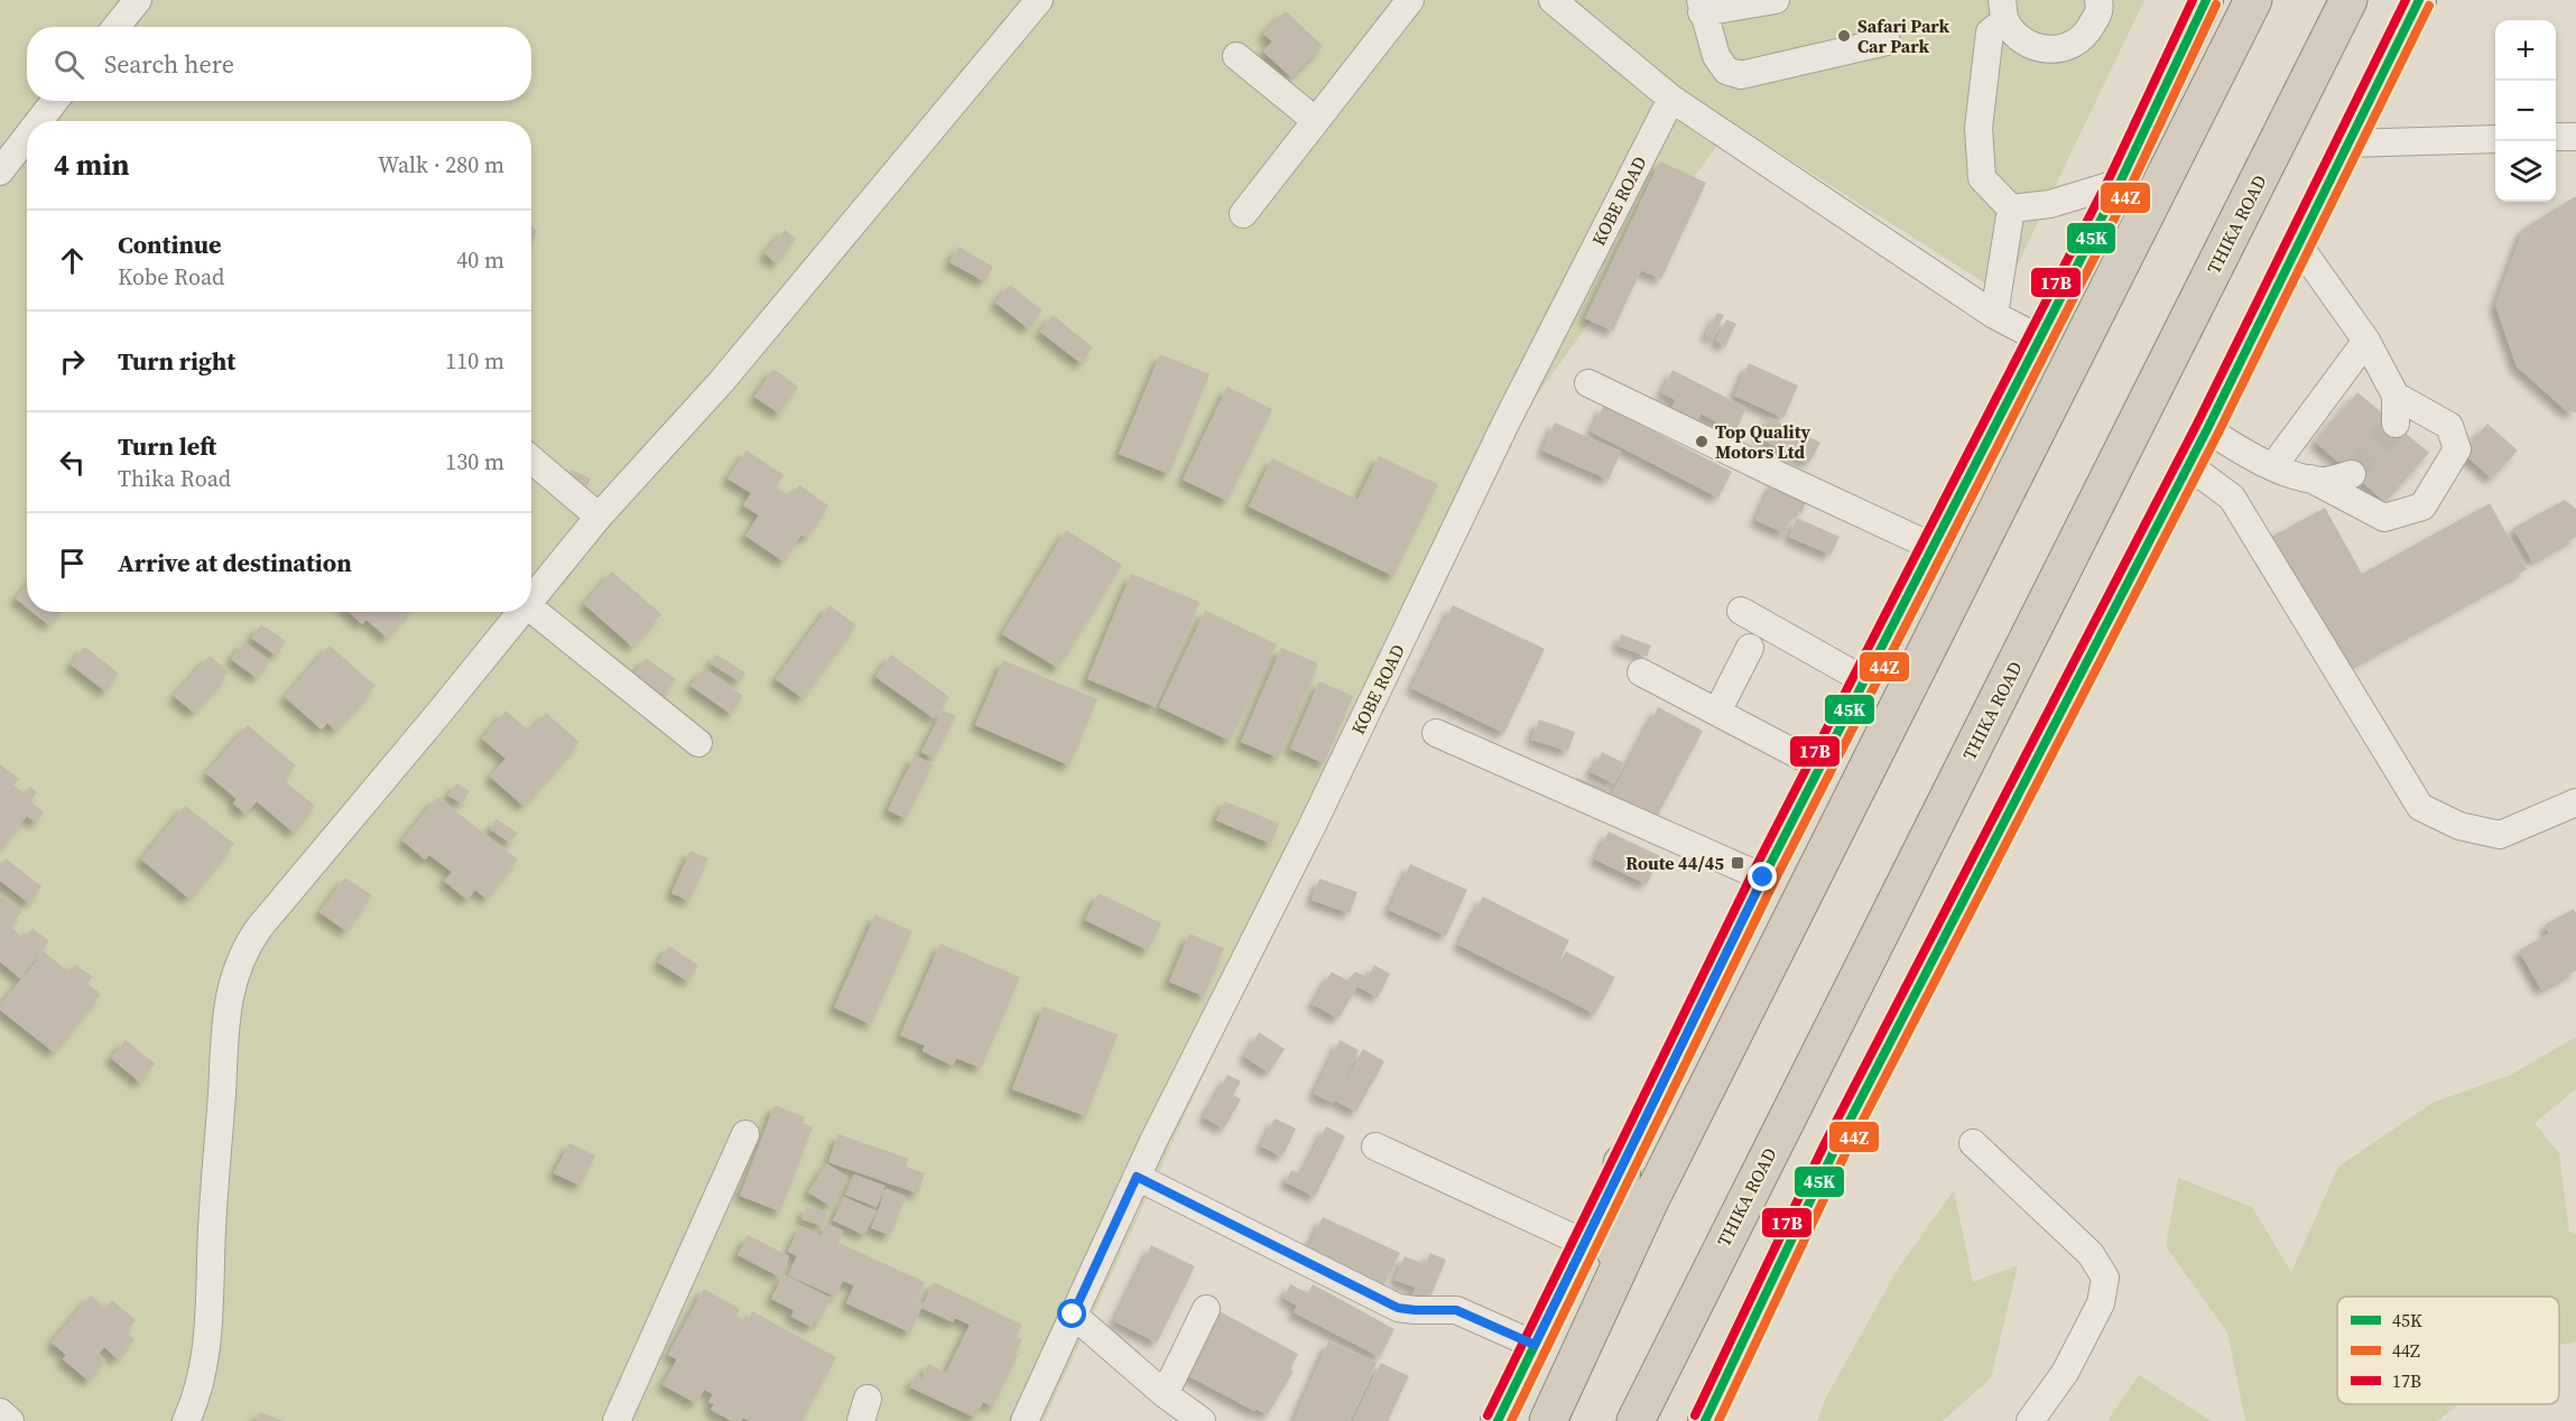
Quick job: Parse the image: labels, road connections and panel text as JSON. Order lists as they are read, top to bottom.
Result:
{
  "streets": {
    "highway": ["THIKA ROAD"],
    "street": ["KOBE ROAD"]
  },
  "places": {
    "other": ["Safari Park Car Park", "Top Quality Motors Ltd"],
    "transit": ["Route 44/45"]
  },
  "lines": ["transit line 45K", "transit line 17B", "transit line 44Z"],
  "legend": ["45K", "44Z", "17B"],
  "page": {
    "map_buttons": ["+", "−"],
    "search": "Search here",
    "heading": ["4 min", "Walk · 280 m"],
    "list": [
      ["Continue", "Kobe Road", "40 m"],
      ["Turn right", "110 m"],
      ["Turn left", "Thika Road", "130 m"],
      "Arrive at destination"
    ]
  }
}
